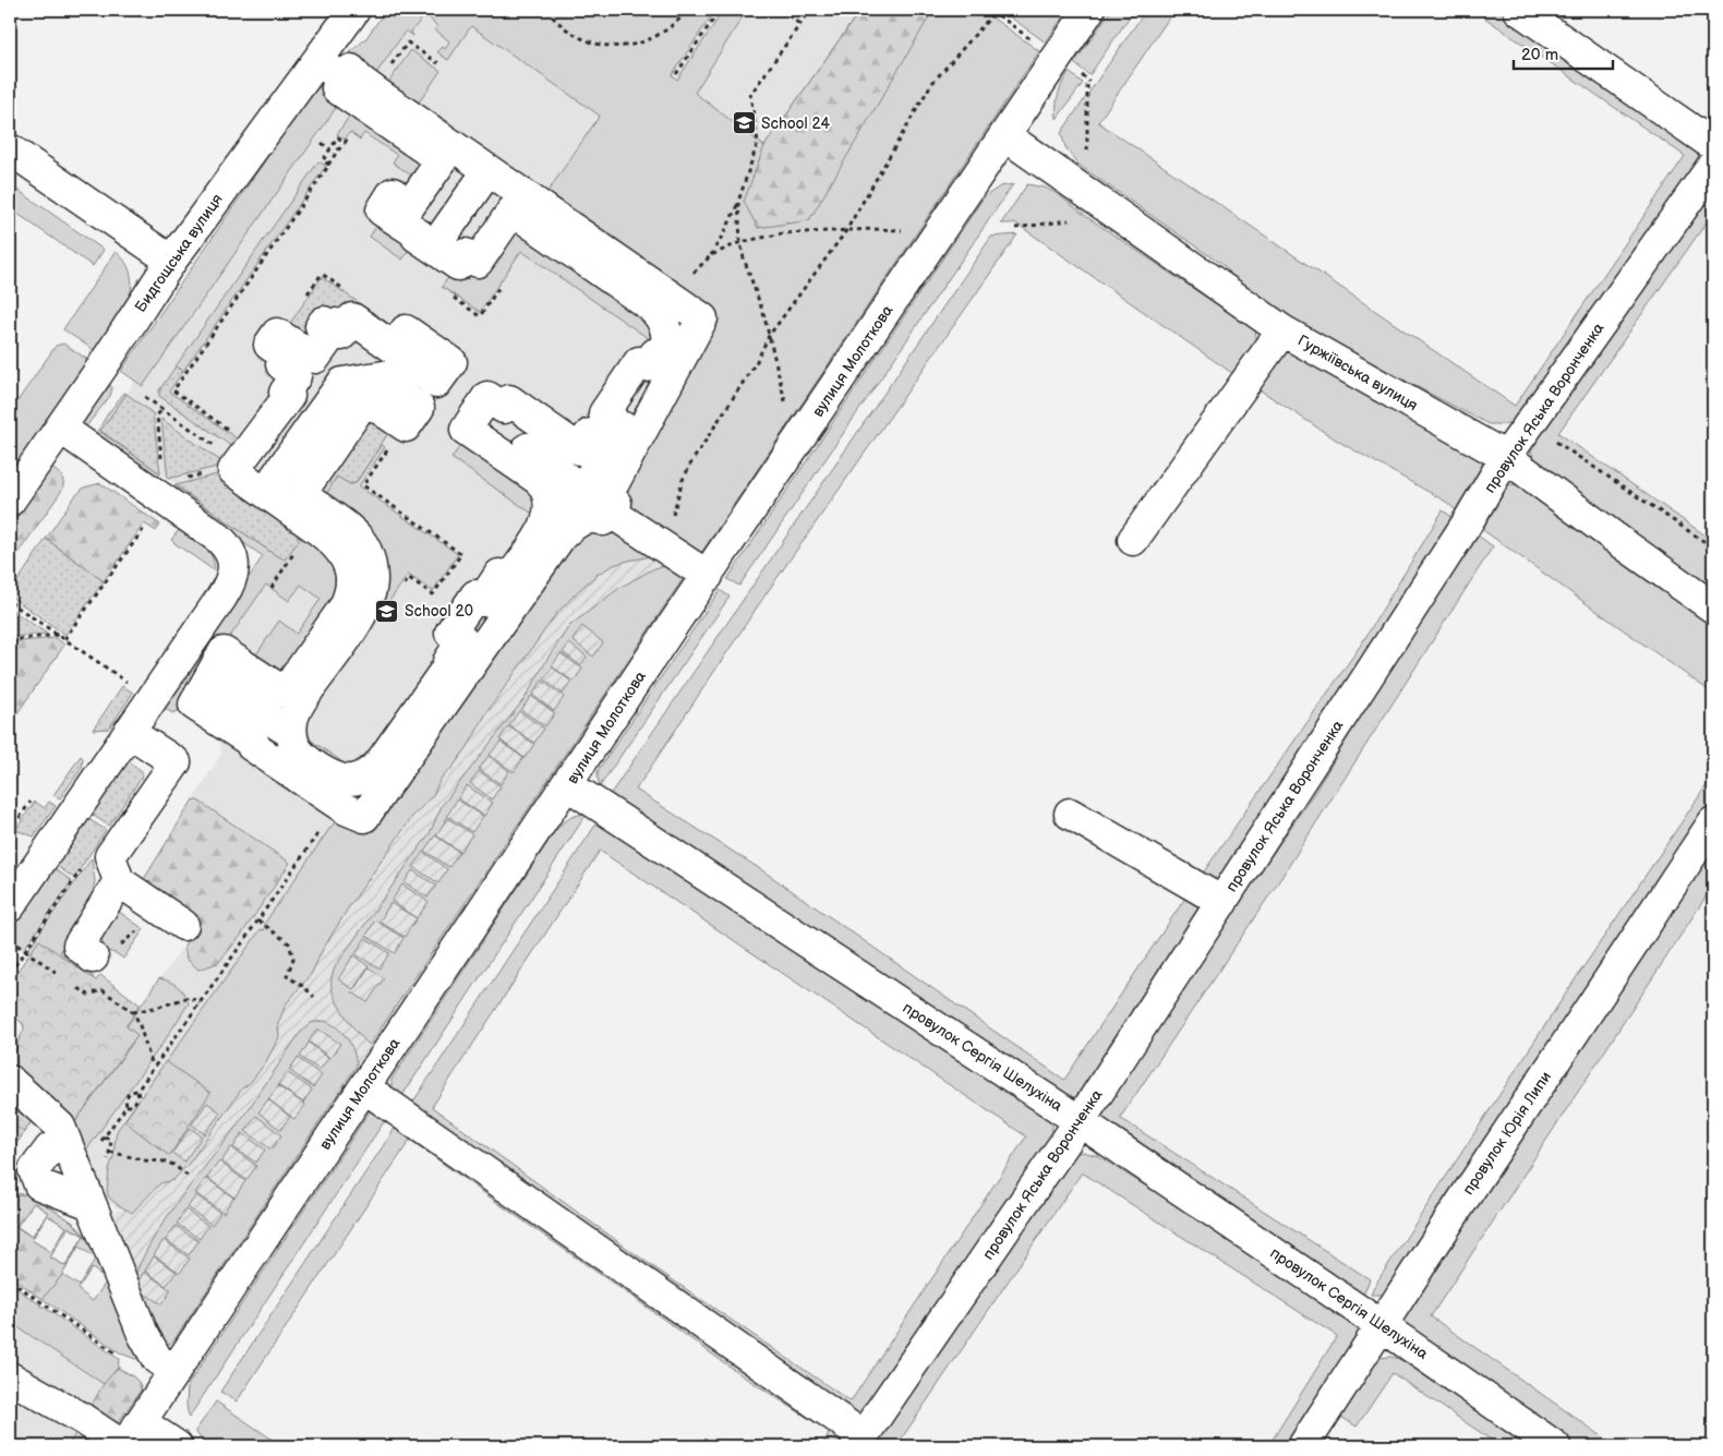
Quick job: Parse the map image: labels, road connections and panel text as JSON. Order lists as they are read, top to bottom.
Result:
{
  "streets": {
    "street": [
      "Бидгощська вулиця",
      "вулиця Молоткова",
      "Гуржіївська вулиця",
      "провулок Яська Воронченка",
      "провулок Сергія Шелухіна",
      "провулок Юрія Липи"
    ]
  },
  "crossings": [
    ["вулиця Молоткова", "Гуржіївська вулиця"],
    ["вулиця Молоткова", "провулок Сергія Шелухіна"],
    ["Гуржіївська вулиця", "провулок Яська Воронченка"],
    ["провулок Яська Воронченка", "провулок Сергія Шелухіна"],
    ["провулок Сергія Шелухіна", "провулок Юрія Липи"]
  ],
  "places": {
    "school or university": ["School 24", "School 20"]
  },
  "scale_bar": "20 m"
}
